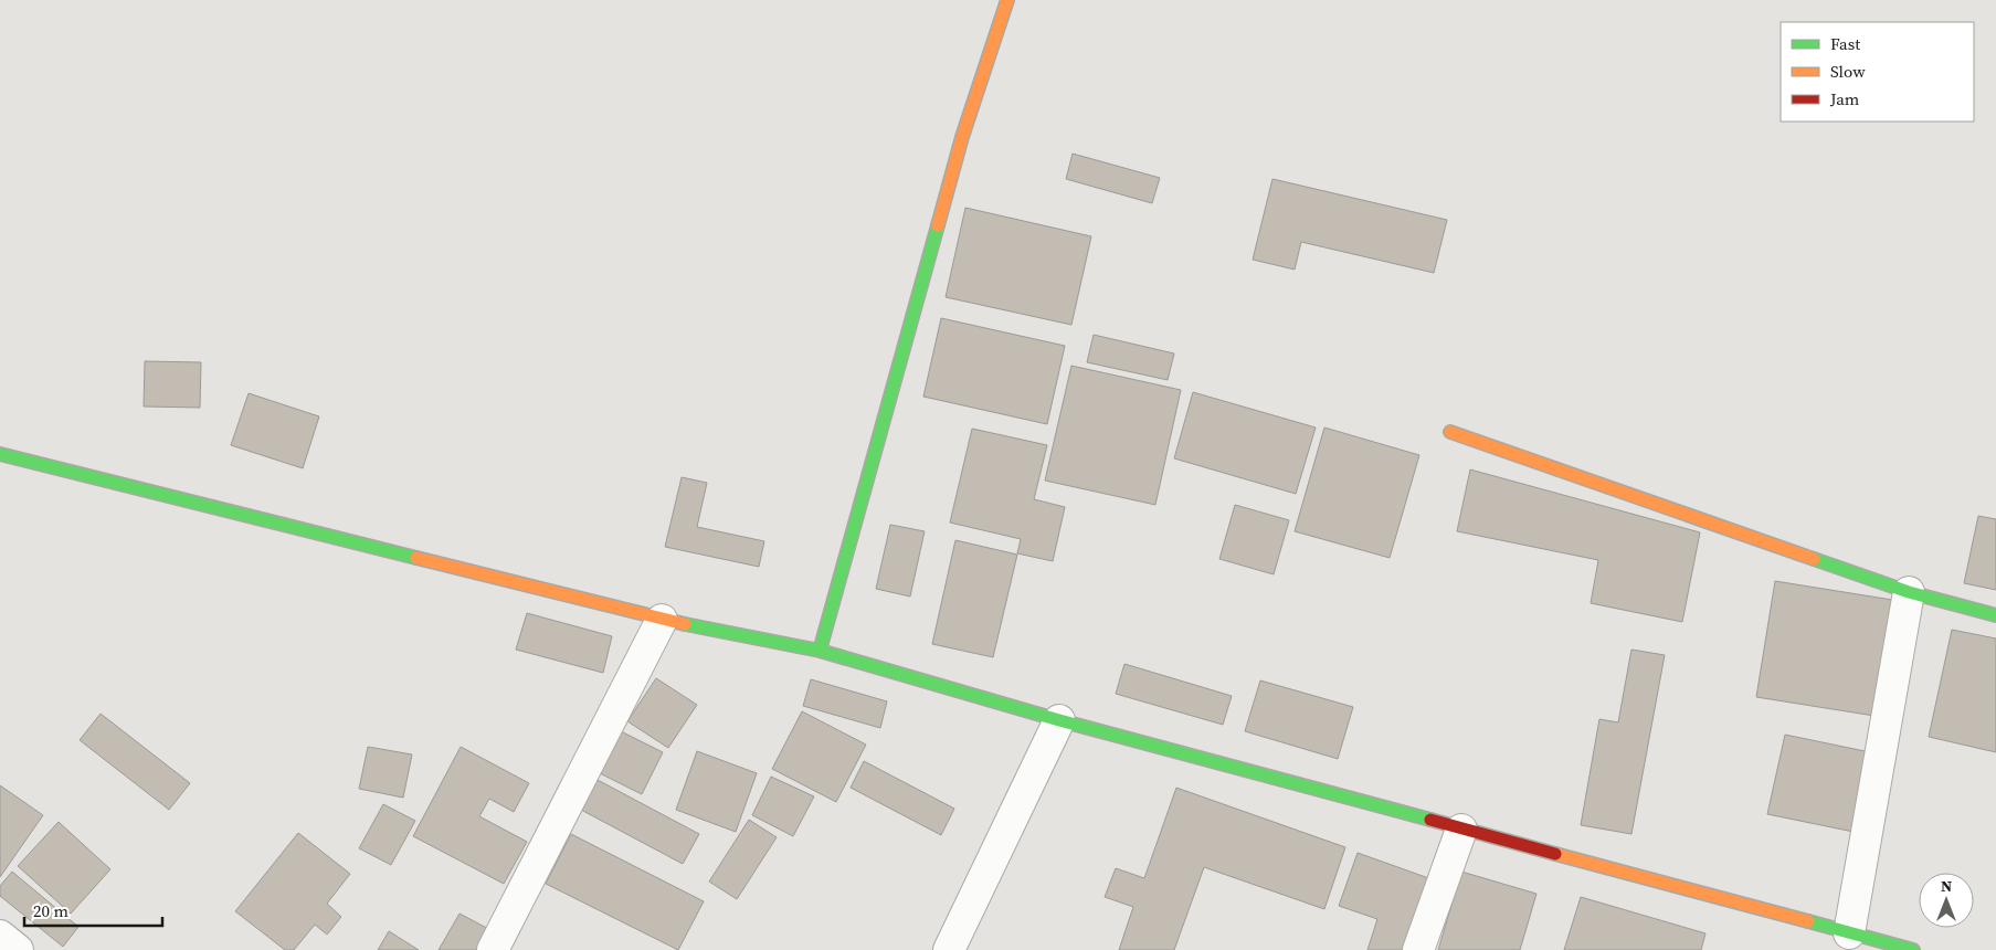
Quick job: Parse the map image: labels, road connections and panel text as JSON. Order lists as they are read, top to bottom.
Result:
{
  "legend": ["Fast", "Slow", "Jam"],
  "scale_bar": "20 m",
  "north": "top"
}
